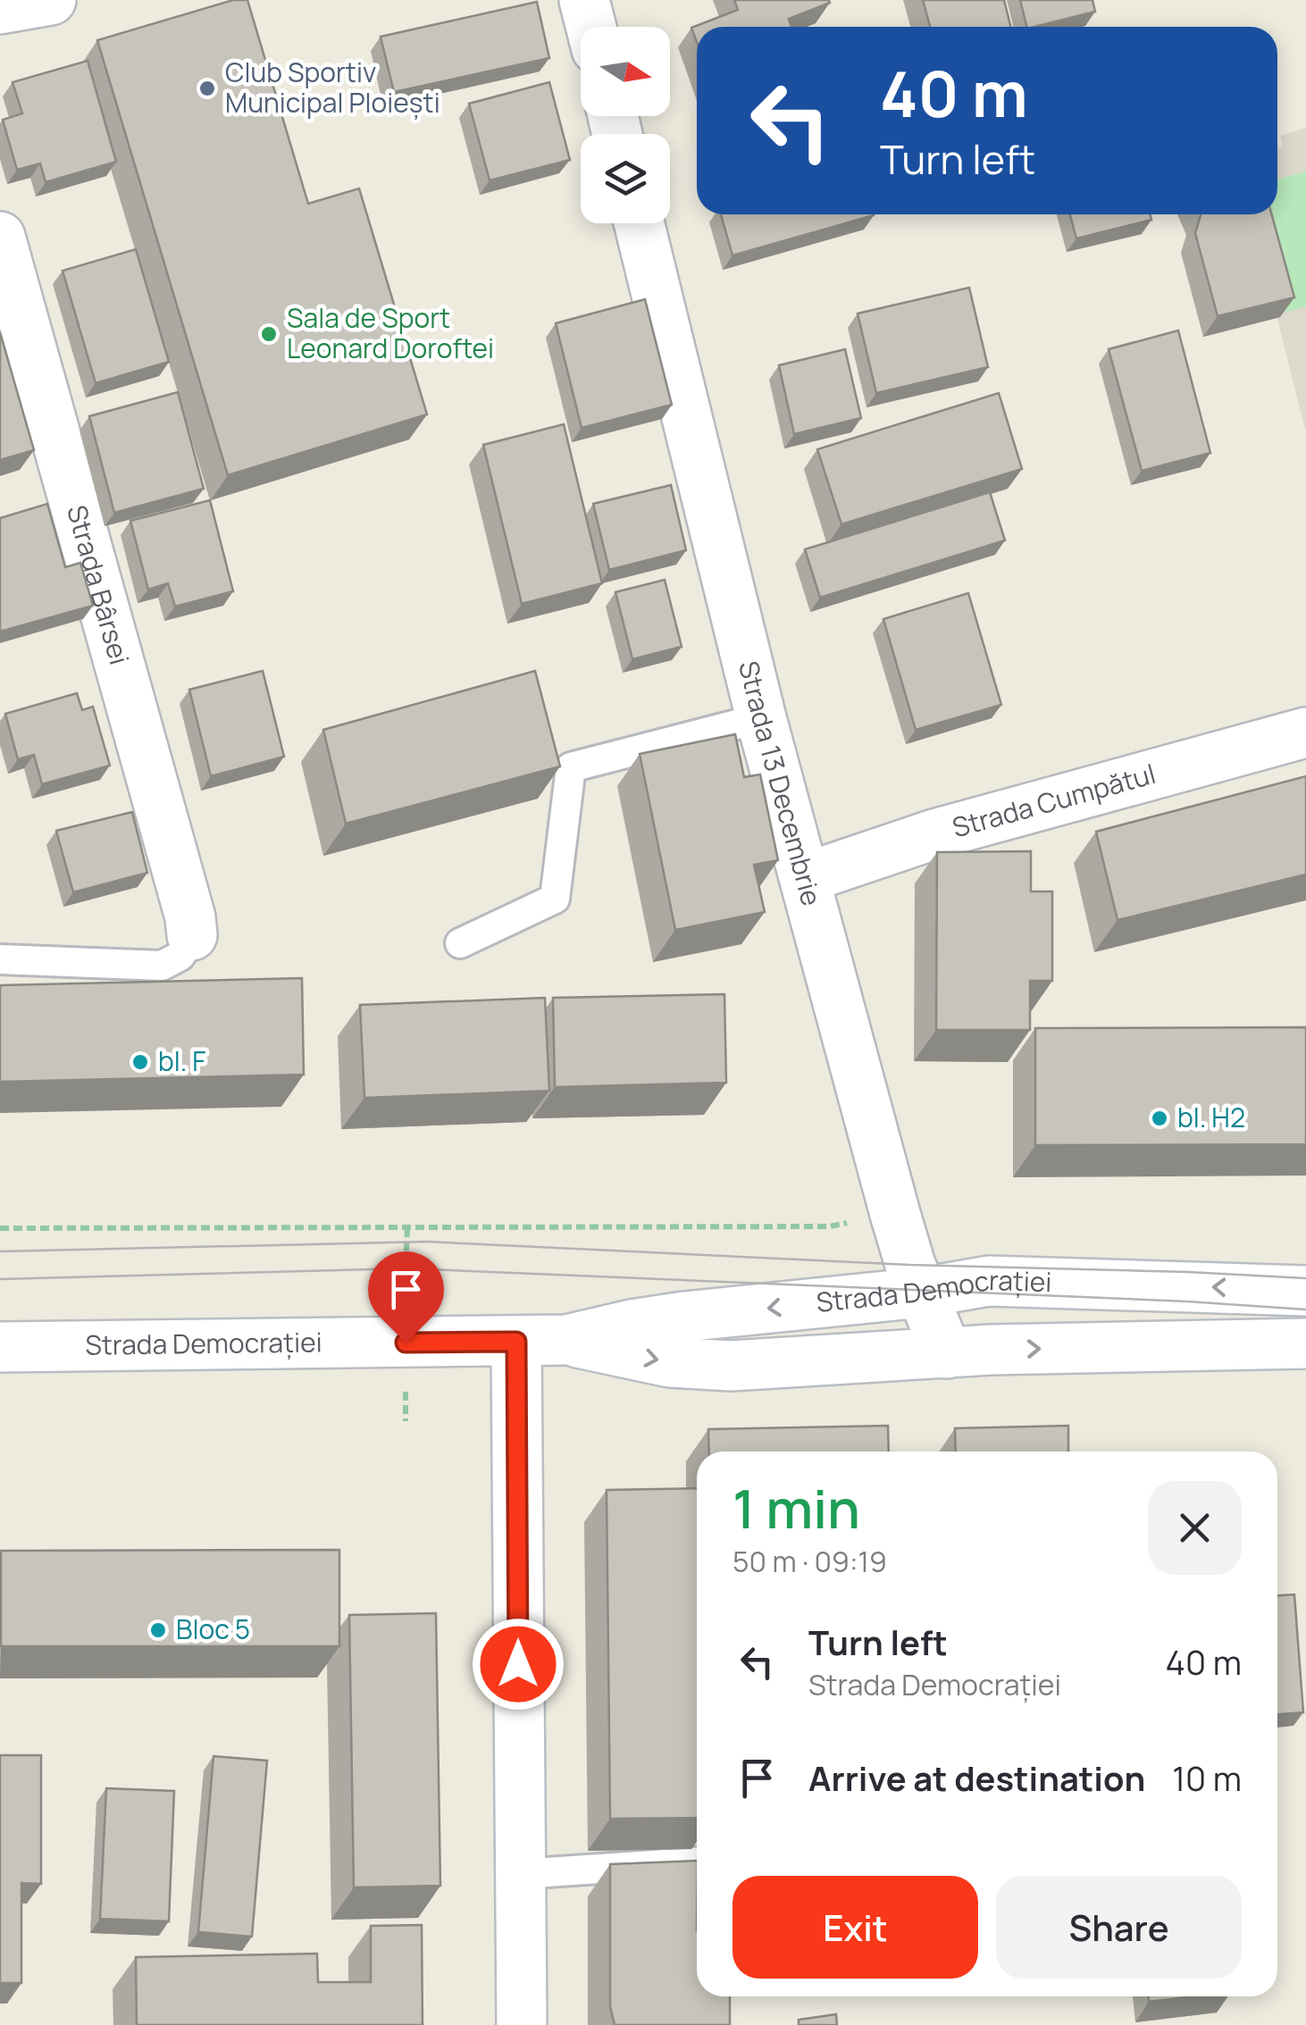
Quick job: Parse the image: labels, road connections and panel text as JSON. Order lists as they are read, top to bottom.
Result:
{
  "streets": {
    "street": [
      "Strada Bârsei",
      "Strada 13 Decembrie",
      "Strada Cumpătul",
      "Strada Democrației"
    ]
  },
  "crossings": [
    ["Strada 13 Decembrie", "Strada Cumpătul"],
    ["Strada 13 Decembrie", "Strada Democrației"]
  ],
  "places": [
    "Club Sportiv Municipal Ploiești",
    "Sala de Sport Leonard Doroftei",
    "bl. F",
    "bl. H2",
    "Bloc 5"
  ],
  "north": "right",
  "page": {
    "turn": ["40 m", "Turn left"],
    "heading": ["1 min", "50 m · 09:19"],
    "list": [
      {
        "name": "Turn left",
        "note": "Strada Democrației",
        "value": "40 m"
      },
      {
        "name": "Arrive at destination",
        "value": "10 m"
      }
    ],
    "buttons": ["Exit", "Share"]
  }
}
